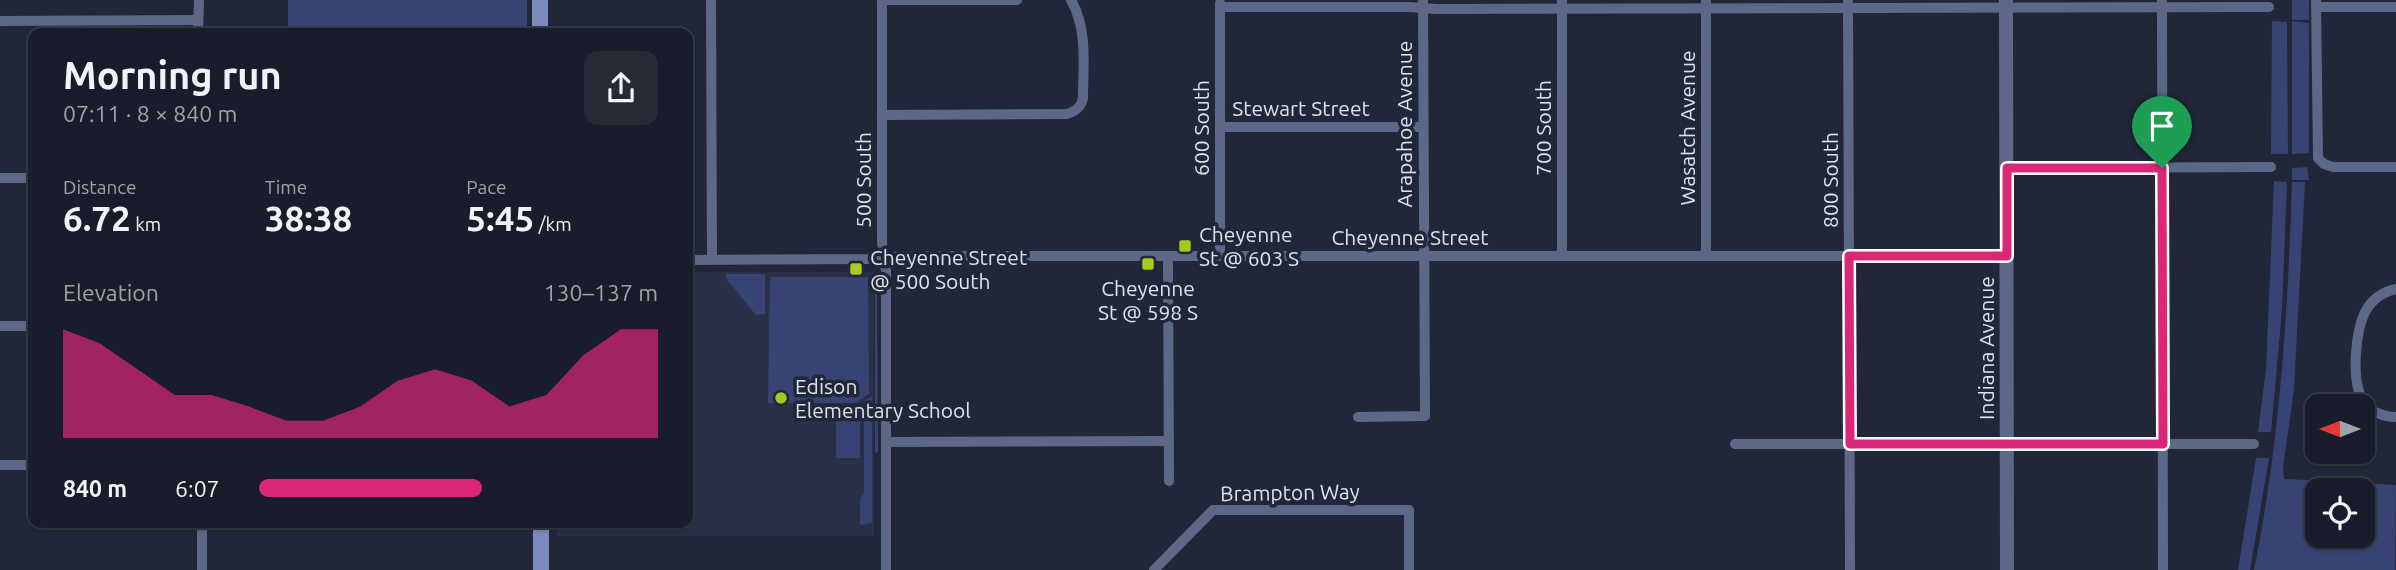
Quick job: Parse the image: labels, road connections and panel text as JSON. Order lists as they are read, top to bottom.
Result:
{
  "streets": {
    "street": [
      "Stewart Street",
      "Arapahoe Avenue",
      "600 South",
      "700 South",
      "Wasatch Avenue",
      "500 South",
      "800 South",
      "Cheyenne Street",
      "Indiana Avenue",
      "Brampton Way"
    ]
  },
  "crossings": [
    ["Stewart Street", "Arapahoe Avenue"],
    ["Stewart Street", "600 South"],
    ["Arapahoe Avenue", "Cheyenne Street"],
    ["600 South", "Cheyenne Street"],
    ["700 South", "Cheyenne Street"],
    ["Wasatch Avenue", "Cheyenne Street"],
    ["500 South", "Cheyenne Street"],
    ["800 South", "Cheyenne Street"],
    ["Cheyenne Street", "Indiana Avenue"]
  ],
  "places": {
    "transit": ["Cheyenne St @ 603 S", "Cheyenne St @ 598 S", "Cheyenne Street @ 500 South"],
    "other": ["Edison Elementary School"]
  },
  "north": "left",
  "page": {
    "heading": ["Morning run", "07:11 · 8 × 840 m"],
    "stats": [
      ["Distance", "6.72 km"],
      ["Time", "38:38"],
      ["Pace", "5:45 /km"]
    ],
    "chart": ["Elevation", "130–137 m"],
    "list": [
      {
        "name": "840 m",
        "note": "6:07"
      }
    ]
  }
}
